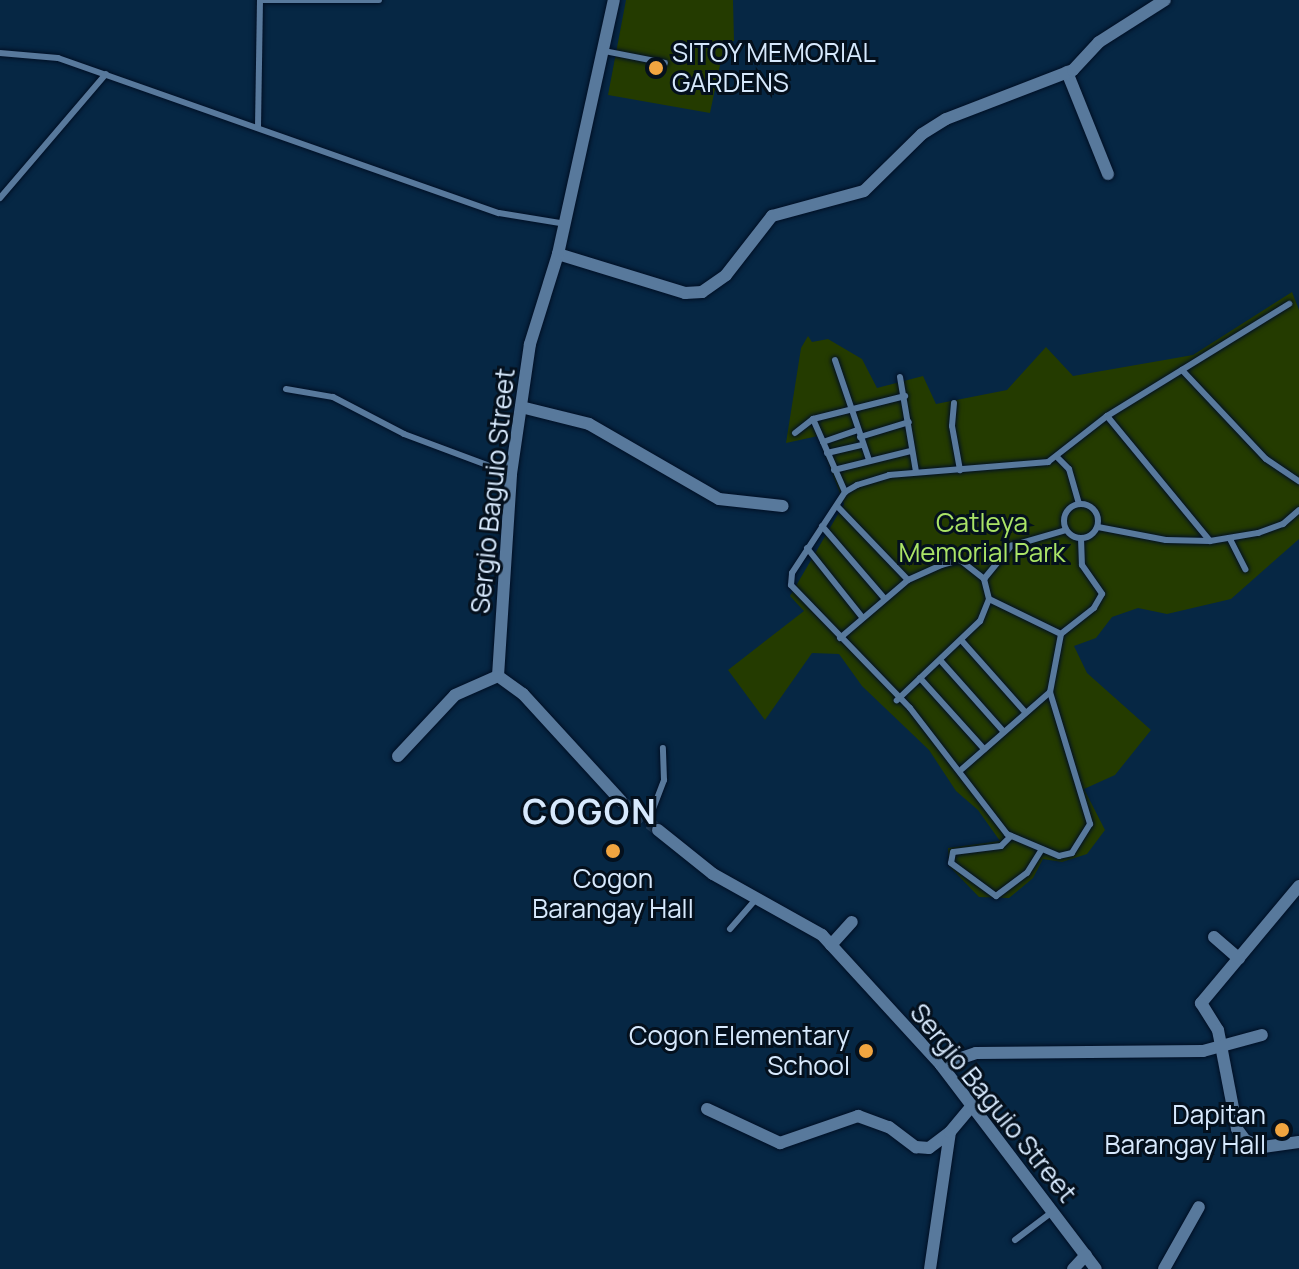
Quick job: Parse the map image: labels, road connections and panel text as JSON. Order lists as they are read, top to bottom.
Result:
{
  "streets": {
    "street": ["Sergio Baguio Street"]
  },
  "districts": ["COGON"],
  "parks": ["Catleya Memorial Park"],
  "places": [
    "SITOY MEMORIAL GARDENS",
    "Cogon Barangay Hall",
    "Cogon Elementary School",
    "Dapitan Barangay Hall"
  ]
}
